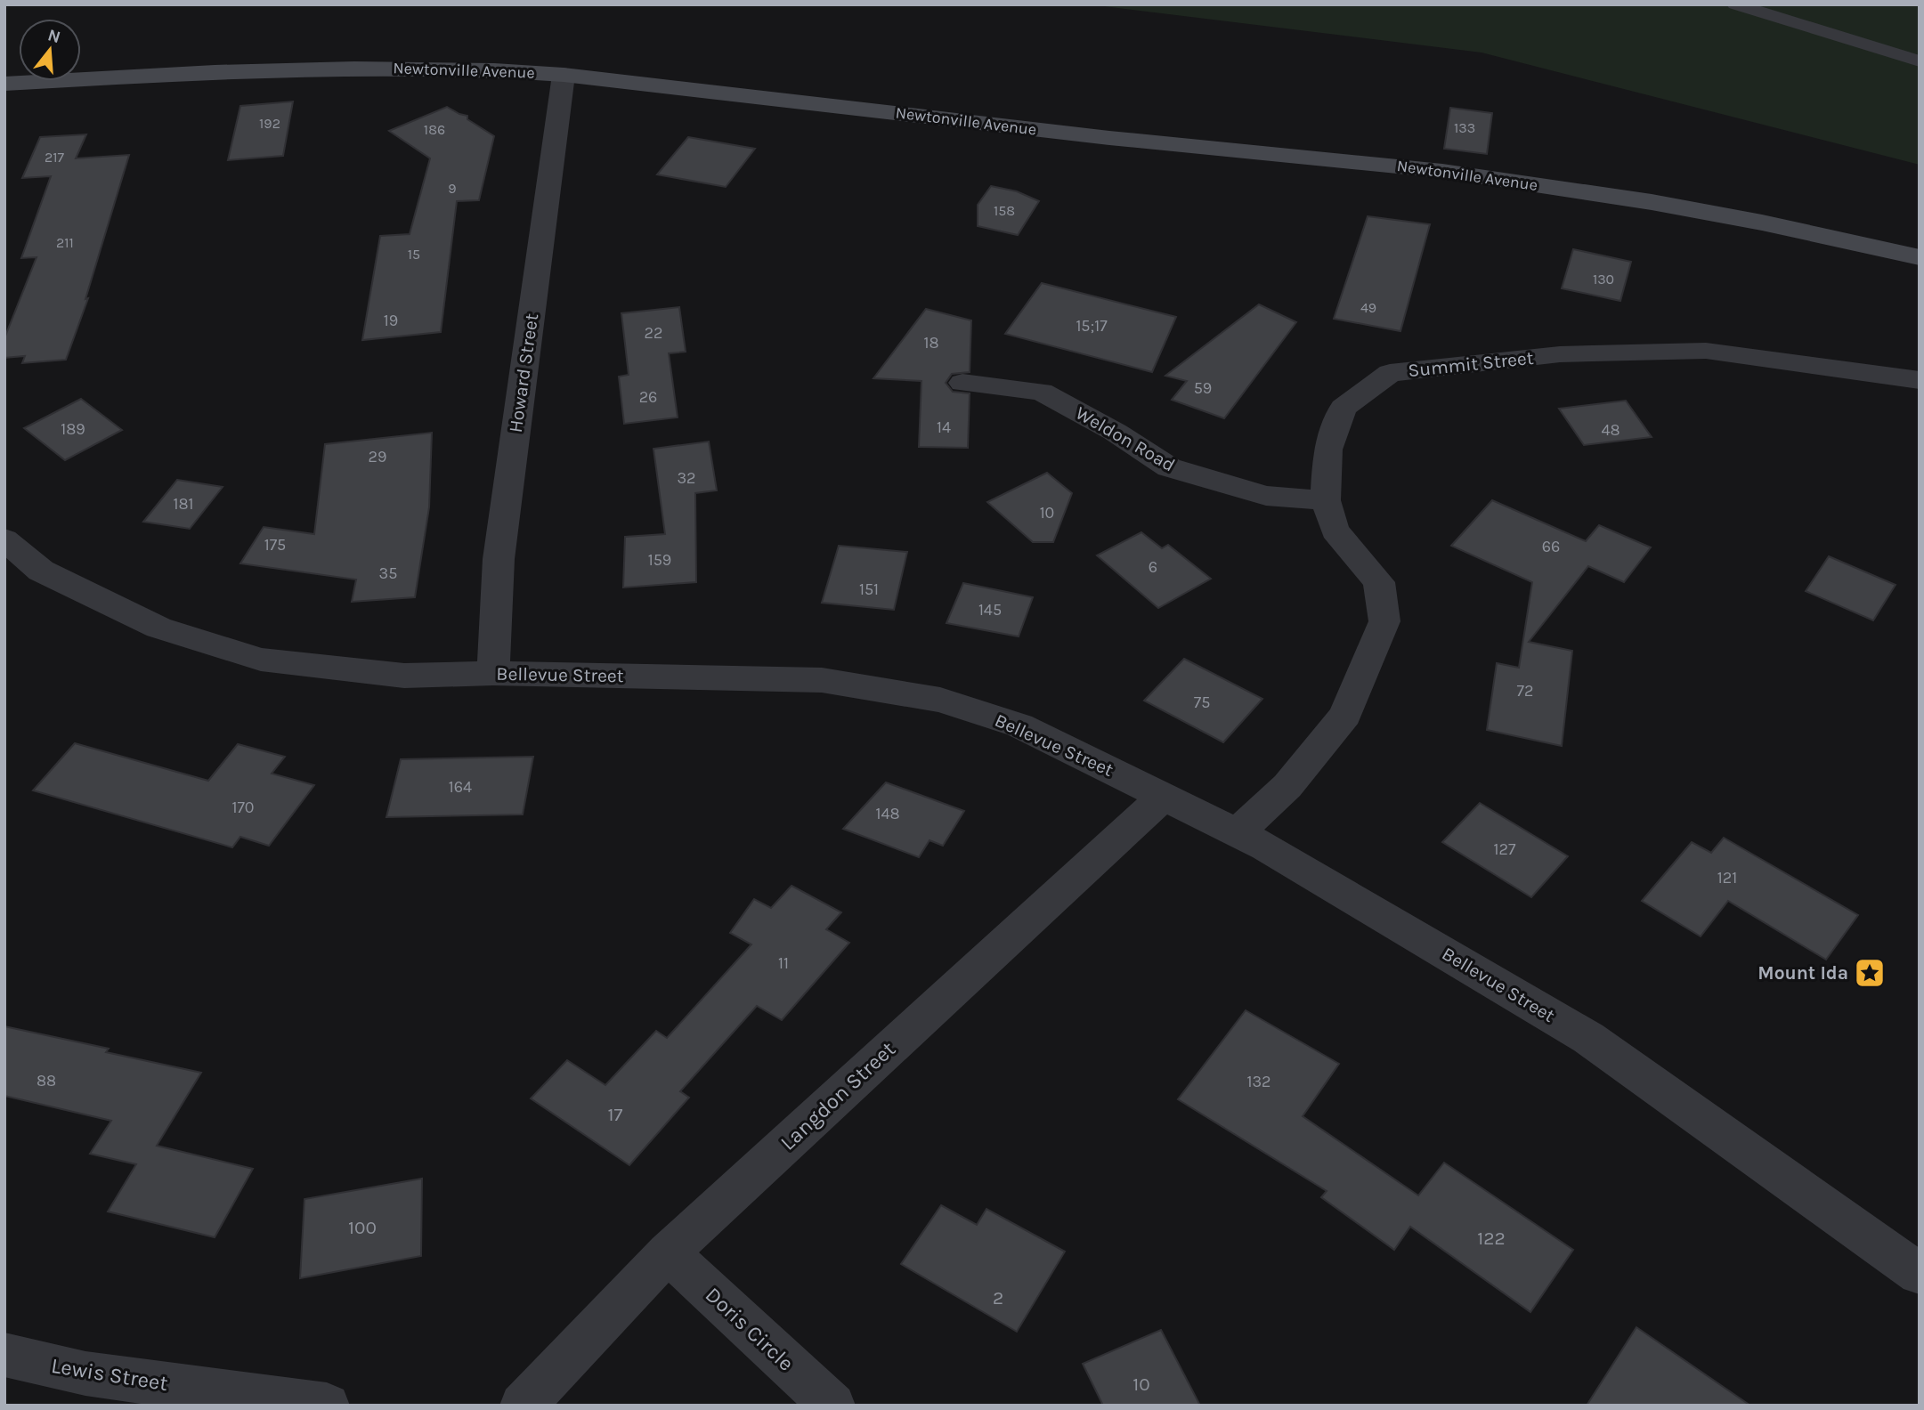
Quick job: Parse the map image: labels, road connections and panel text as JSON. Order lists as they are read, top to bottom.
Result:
{
  "streets": {
    "main road": ["Newtonville Avenue"],
    "street": [
      "Summit Street",
      "Howard Street",
      "Weldon Road",
      "Bellevue Street",
      "Langdon Street",
      "Doris Circle",
      "Lewis Street"
    ]
  },
  "crossings": [
    ["Newtonville Avenue", "Howard Street"],
    ["Summit Street", "Weldon Road"],
    ["Summit Street", "Bellevue Street"],
    ["Howard Street", "Bellevue Street"],
    ["Bellevue Street", "Langdon Street"],
    ["Langdon Street", "Doris Circle"]
  ],
  "places": {
    "place": ["Mount Ida"]
  },
  "house_numbers": [
    "192",
    "133",
    "186",
    "217",
    "9",
    "158",
    "211",
    "15",
    "130",
    "49",
    "19",
    "15;17",
    "22",
    "18",
    "59",
    "26",
    "14",
    "189",
    "48",
    "29",
    "32",
    "181",
    "10",
    "175",
    "66",
    "159",
    "6",
    "35",
    "151",
    "145",
    "72",
    "75",
    "164",
    "170",
    "148",
    "127",
    "121",
    "11",
    "88",
    "132",
    "17",
    "100",
    "122",
    "2",
    "10"
  ],
  "north": "top"
}
